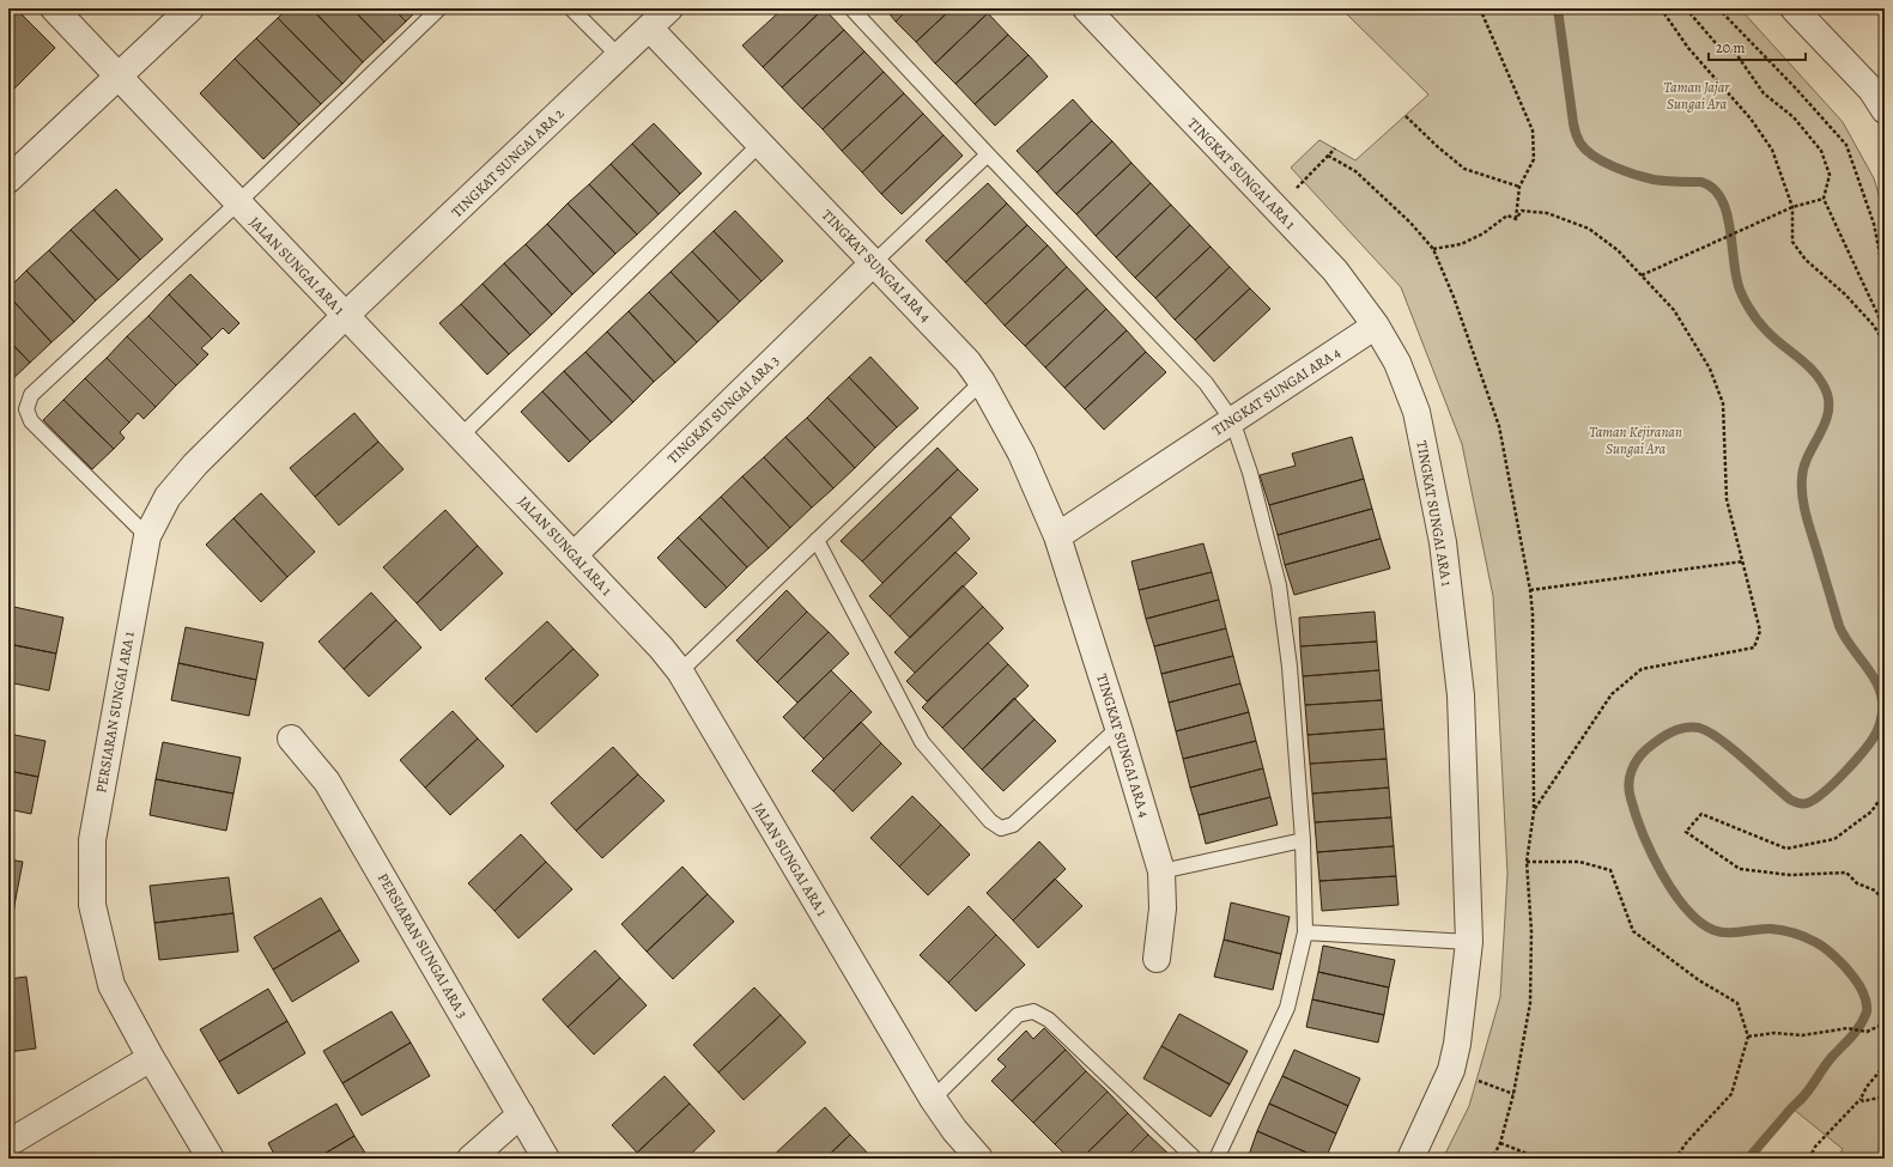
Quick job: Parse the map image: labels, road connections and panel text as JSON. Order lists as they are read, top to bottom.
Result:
{
  "streets": {
    "street": [
      "TINGKAT SUNGAI ARA 2",
      "TINGKAT SUNGAI ARA 1",
      "JALAN SUNGAI ARA 1",
      "TINGKAT SUNGAI ARA 4",
      "TINGKAT SUNGAI ARA 3",
      "PERSIARAN SUNGAI ARA 1",
      "PERSIARAN SUNGAI ARA 3"
    ]
  },
  "crossings": [
    ["TINGKAT SUNGAI ARA 2", "JALAN SUNGAI ARA 1"],
    ["TINGKAT SUNGAI ARA 2", "TINGKAT SUNGAI ARA 4"],
    ["TINGKAT SUNGAI ARA 2", "PERSIARAN SUNGAI ARA 1"],
    ["TINGKAT SUNGAI ARA 1", "TINGKAT SUNGAI ARA 4"],
    ["JALAN SUNGAI ARA 1", "TINGKAT SUNGAI ARA 3"],
    ["JALAN SUNGAI ARA 1", "PERSIARAN SUNGAI ARA 1"],
    ["TINGKAT SUNGAI ARA 4", "TINGKAT SUNGAI ARA 3"]
  ],
  "parks": ["Taman Jajar Sungai Ara", "Taman Kejiranan Sungai Ara"],
  "scale_bar": "20 m"
}
